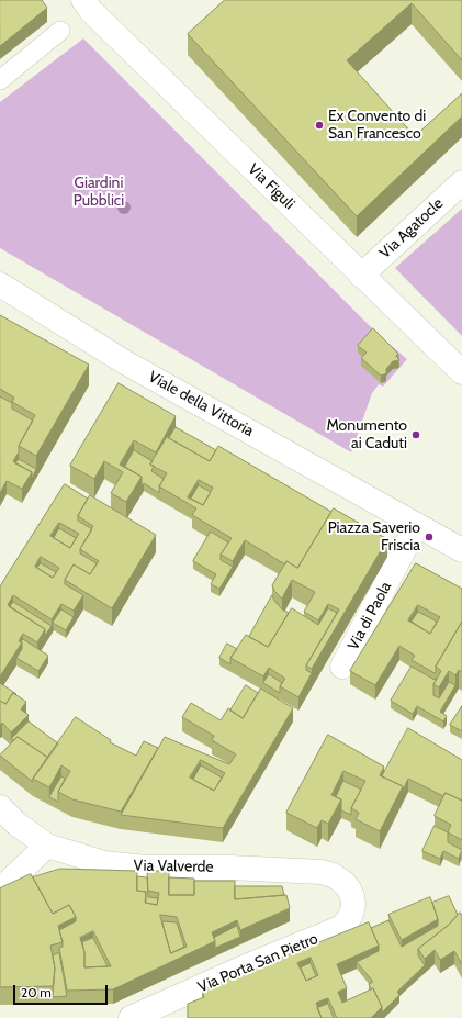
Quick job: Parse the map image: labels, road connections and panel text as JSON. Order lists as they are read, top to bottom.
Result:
{
  "streets": {
    "street": [
      "Via Figuli",
      "Via Agatocle",
      "Viale della Vittoria",
      "Via di Paola",
      "Via Valverde",
      "Via Porta San Pietro"
    ]
  },
  "crossings": [
    ["Via Figuli", "Via Agatocle"],
    ["Viale della Vittoria", "Via di Paola"],
    ["Via Valverde", "Via Porta San Pietro"]
  ],
  "parks": ["Giardini Pubblici"],
  "places": ["Ex Convento di San Francesco", "Monumento ai Caduti", "Piazza Saverio Friscia"],
  "scale_bar": "20 m"
}
